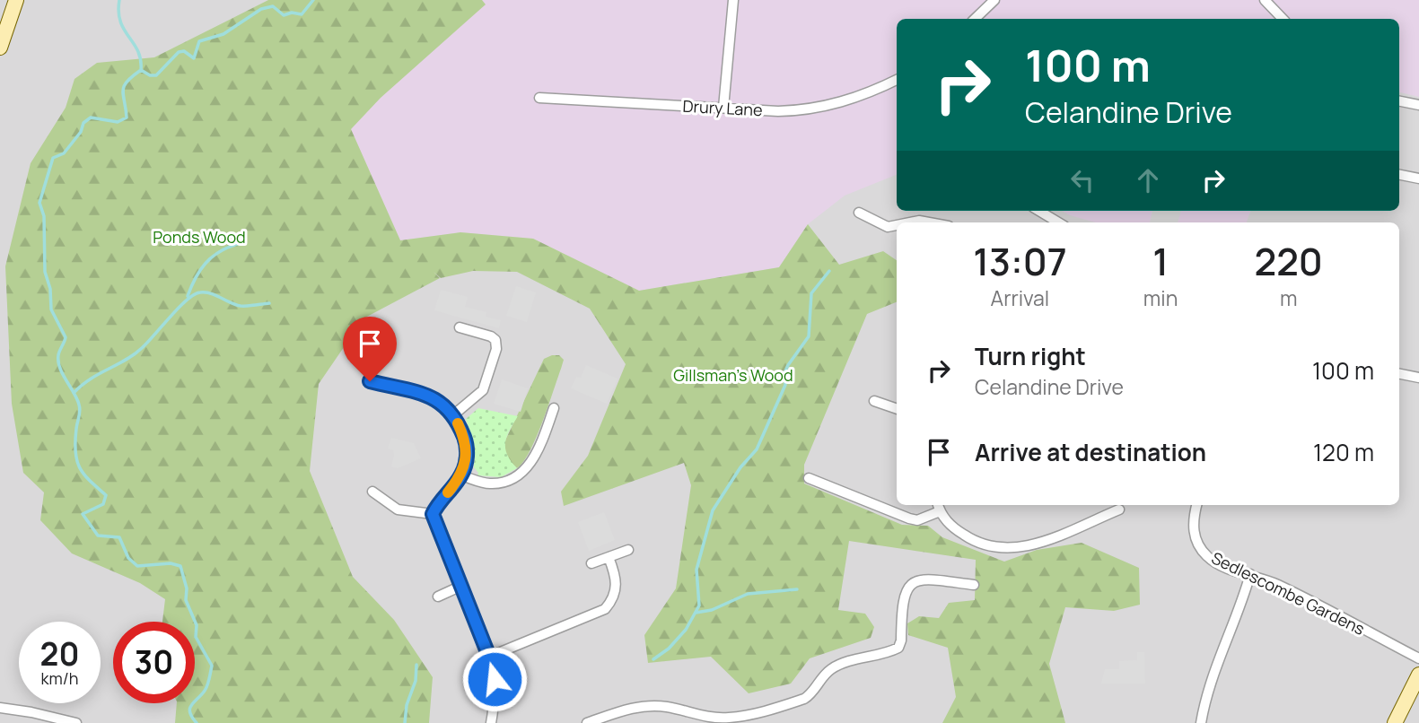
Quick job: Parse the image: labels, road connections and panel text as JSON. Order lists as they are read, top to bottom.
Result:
{
  "streets": {
    "street": ["Drury Lane", "Sedlescombe Gardens"]
  },
  "parks": ["Ponds Wood", "Gillsman's Wood"],
  "page": {
    "turn": ["100 m", "Celandine Drive"],
    "eta": [
      "13:07",
      "Arrival",
      "1",
      "min",
      "220",
      "m"
    ],
    "list": [
      {
        "name": "Turn right",
        "note": "Celandine Drive",
        "value": "100 m"
      },
      {
        "name": "Arrive at destination",
        "value": "120 m"
      }
    ],
    "speed": "20 km/h",
    "limit": "30"
  }
}
